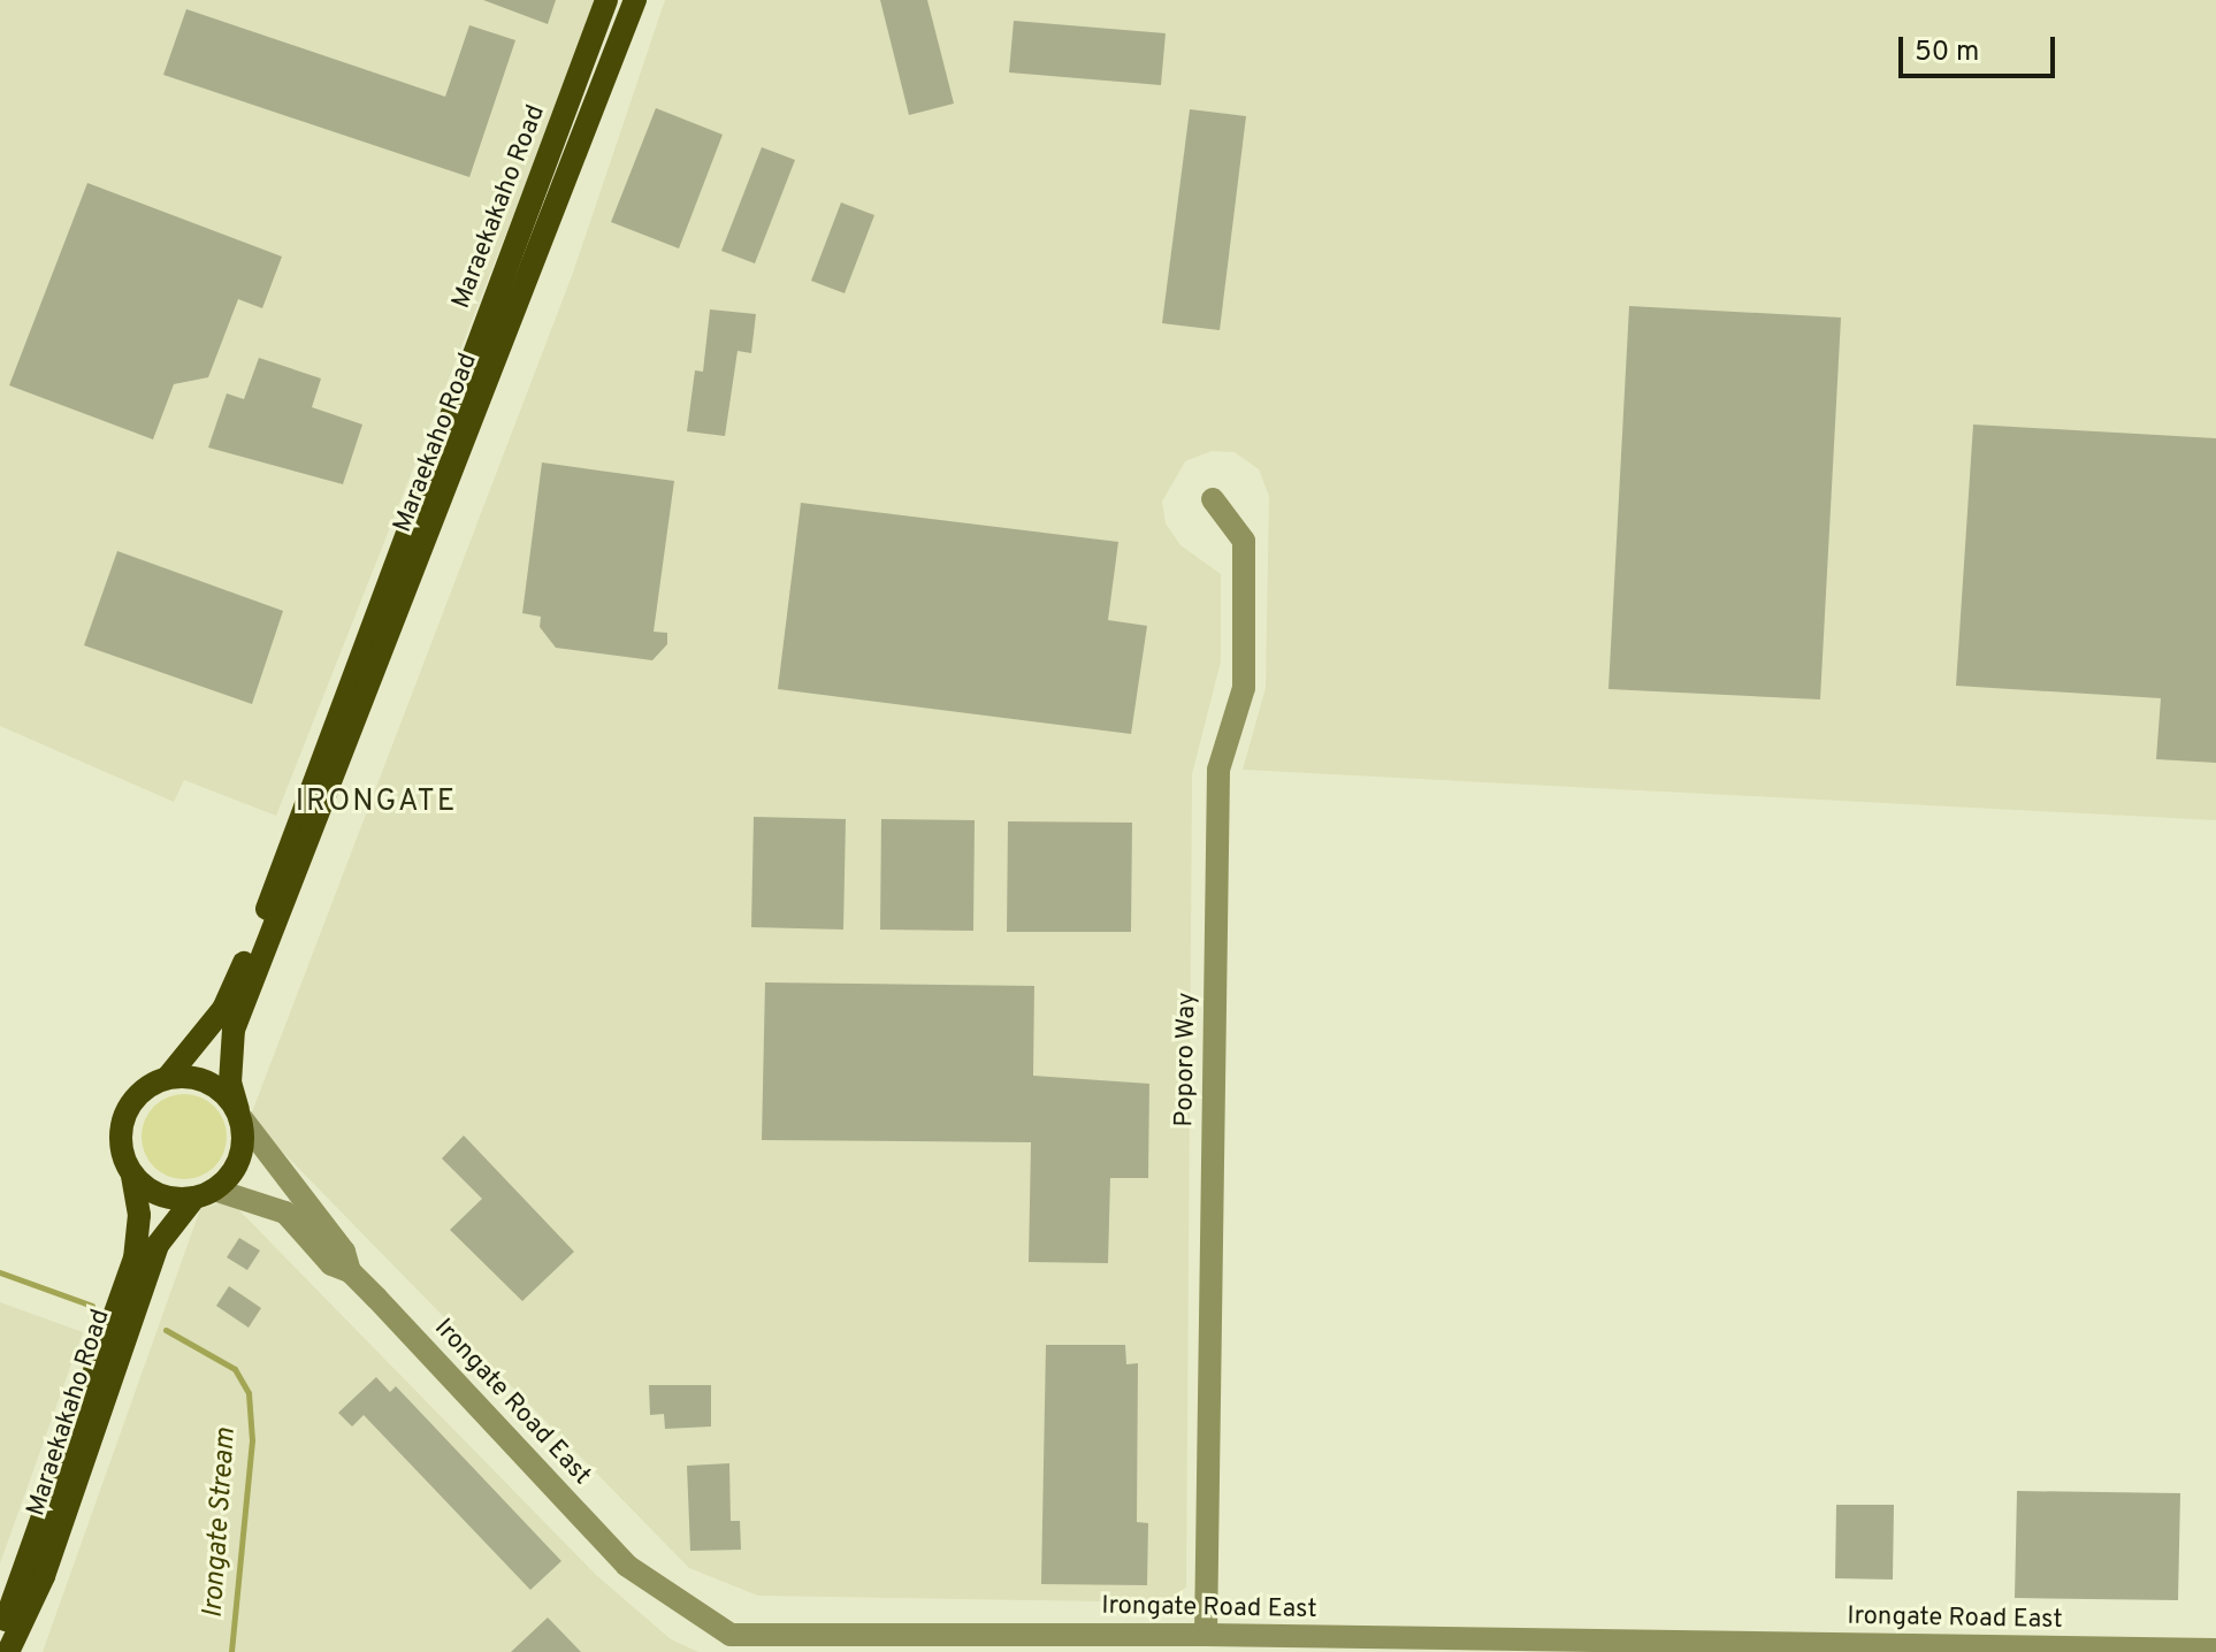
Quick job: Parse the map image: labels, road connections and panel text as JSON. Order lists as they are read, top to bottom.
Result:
{
  "streets": {
    "main road": ["Maraekakaho Road", "Maraekaho Road"],
    "street": ["Poporo Way", "Irongate Road East"]
  },
  "crossings": [
    ["Maraekakaho Road", "Maraekaho Road"],
    ["Poporo Way", "Irongate Road East"]
  ],
  "districts": ["IRONGATE"],
  "water": ["Irongate Stream"],
  "scale_bar": "50 m"
}
